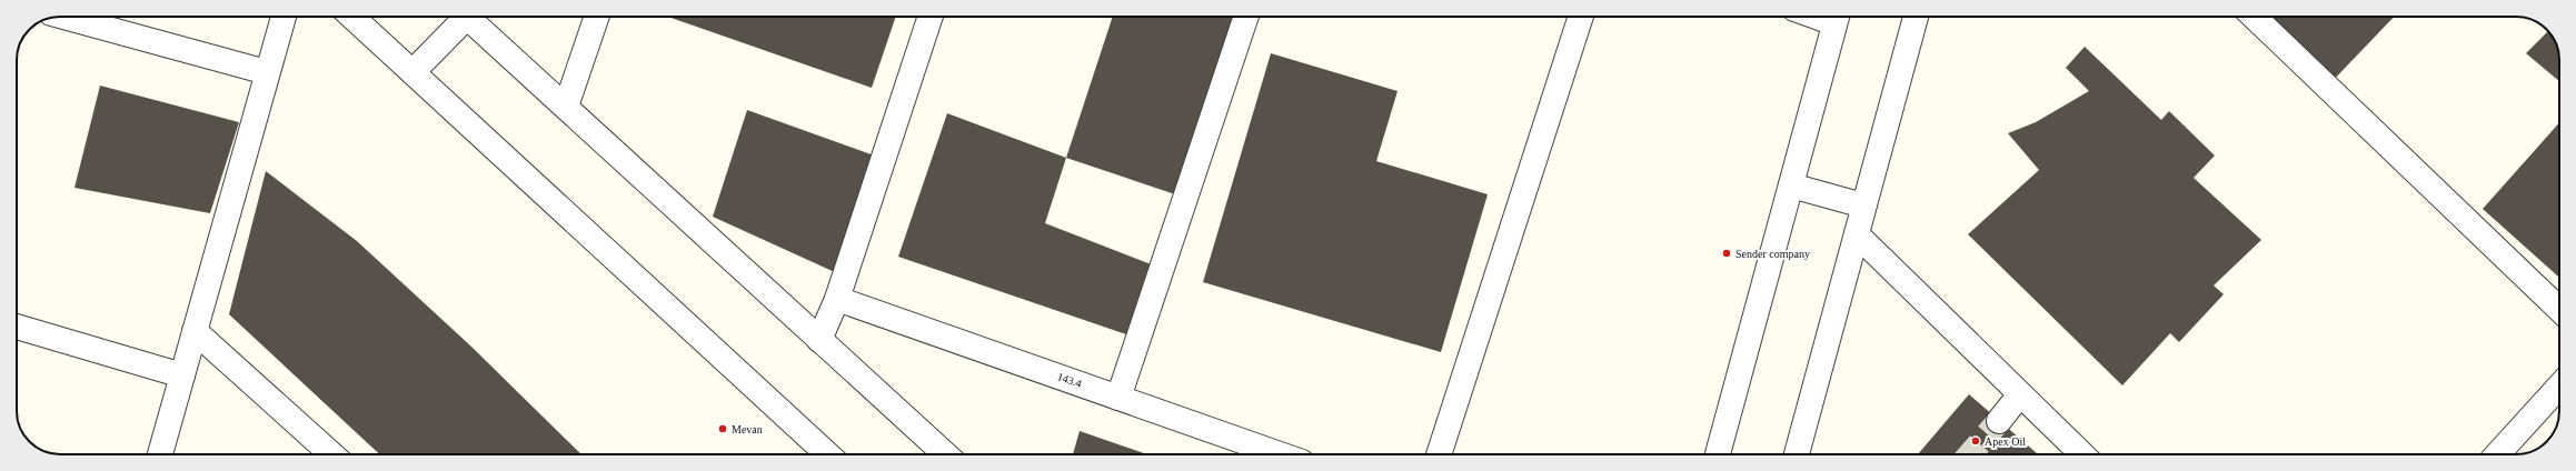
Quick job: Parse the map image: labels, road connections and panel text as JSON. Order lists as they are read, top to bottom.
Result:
{
  "streets": {
    "street": ["143.4"]
  },
  "places": ["Sender company", "Mevan", "Apex Oil"]
}
